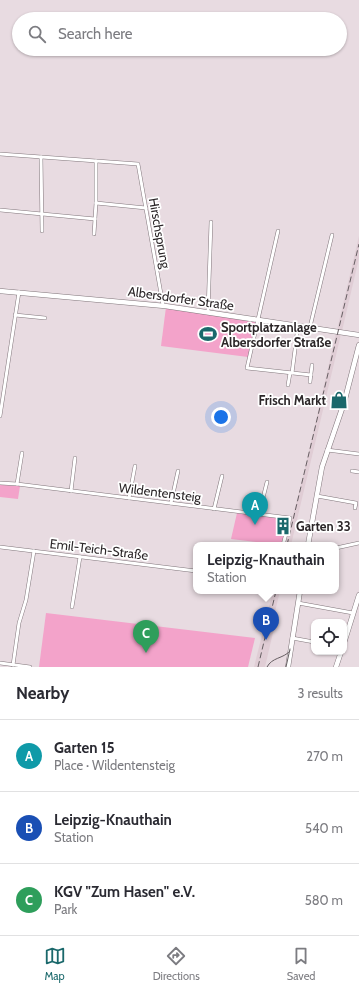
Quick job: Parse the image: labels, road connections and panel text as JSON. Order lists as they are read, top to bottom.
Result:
{
  "streets": {
    "street": [
      "Hirschsprung",
      "Albersdorfer Straße",
      "Wildentensteig",
      "Emil-Teich-Straße"
    ]
  },
  "crossings": [
    ["Hirschsprung", "Albersdorfer Straße"]
  ],
  "places": {
    "sports": ["Sportplatzanlage Albersdorfer Straße"],
    "shop": ["Frisch Markt"],
    "building": ["Garten 33"]
  },
  "page": {
    "search": "Search here",
    "pins": ["A", "B", "C"],
    "popup": ["Leipzig-Knauthain", "Station"],
    "heading": ["Nearby", "3 results"],
    "list": [
      {
        "mark": "A",
        "name": "Garten 15",
        "note": "Place · Wildentensteig",
        "value": "270 m"
      },
      {
        "mark": "B",
        "name": "Leipzig-Knauthain",
        "note": "Station",
        "value": "540 m"
      },
      {
        "mark": "C",
        "name": "KGV \"Zum Hasen\" e.V.",
        "note": "Park",
        "value": "580 m"
      }
    ],
    "nav": ["Map", "Directions", "Saved"]
  }
}
